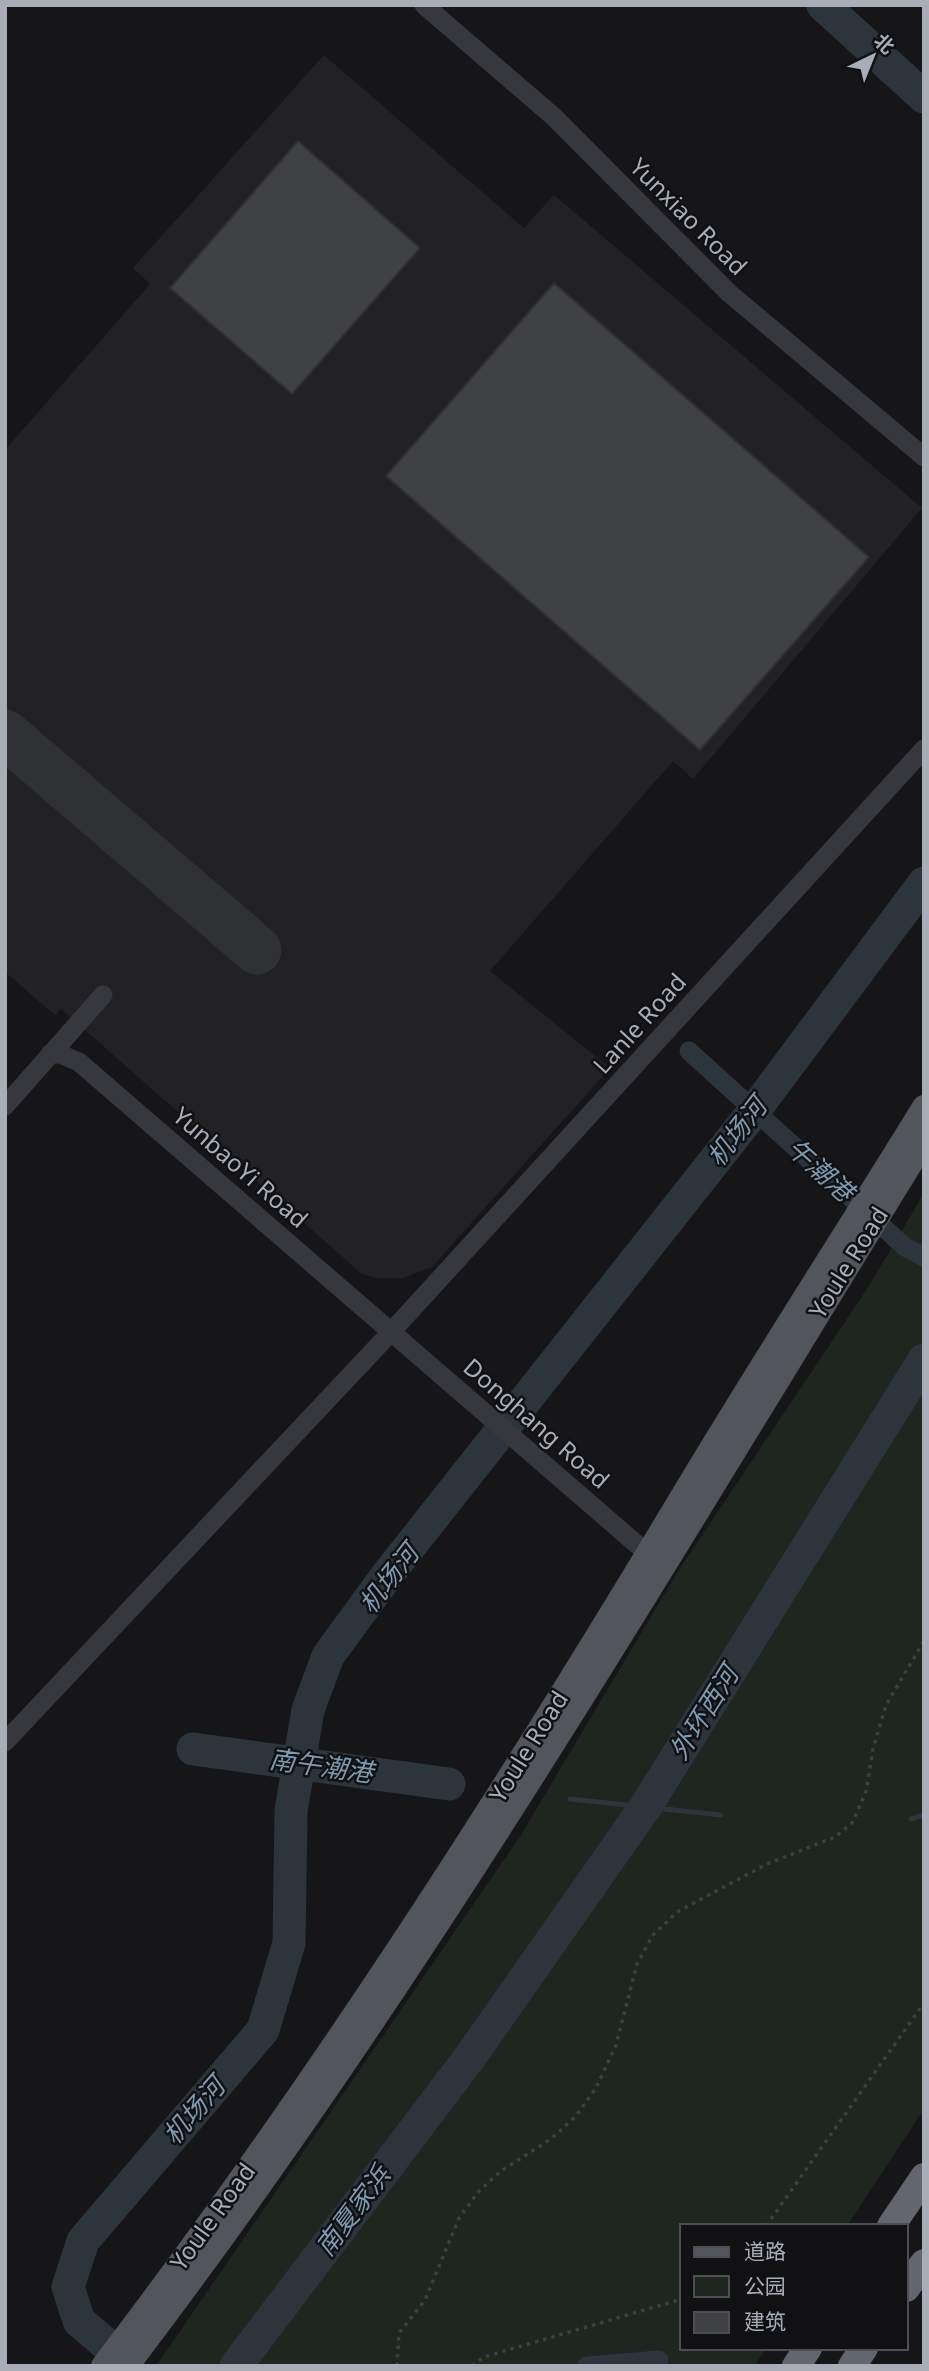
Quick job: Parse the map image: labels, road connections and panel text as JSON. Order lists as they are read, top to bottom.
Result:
{
  "streets": {
    "main road": ["Youle Road"],
    "street": [
      "Yunxiao Road",
      "Lanle Road",
      "YunbaoYi Road",
      "Donghang Road"
    ]
  },
  "crossings": [
    ["Lanle Road", "YunbaoYi Road"],
    ["Lanle Road", "Donghang Road"],
    ["YunbaoYi Road", "Donghang Road"],
    ["Youle Road", "Donghang Road"]
  ],
  "water": [
    "机场河",
    "午潮港",
    "外环西河",
    "南午潮港",
    "南夏家浜"
  ],
  "legend": ["道路", "公园", "建筑"],
  "north": "top right"
}
